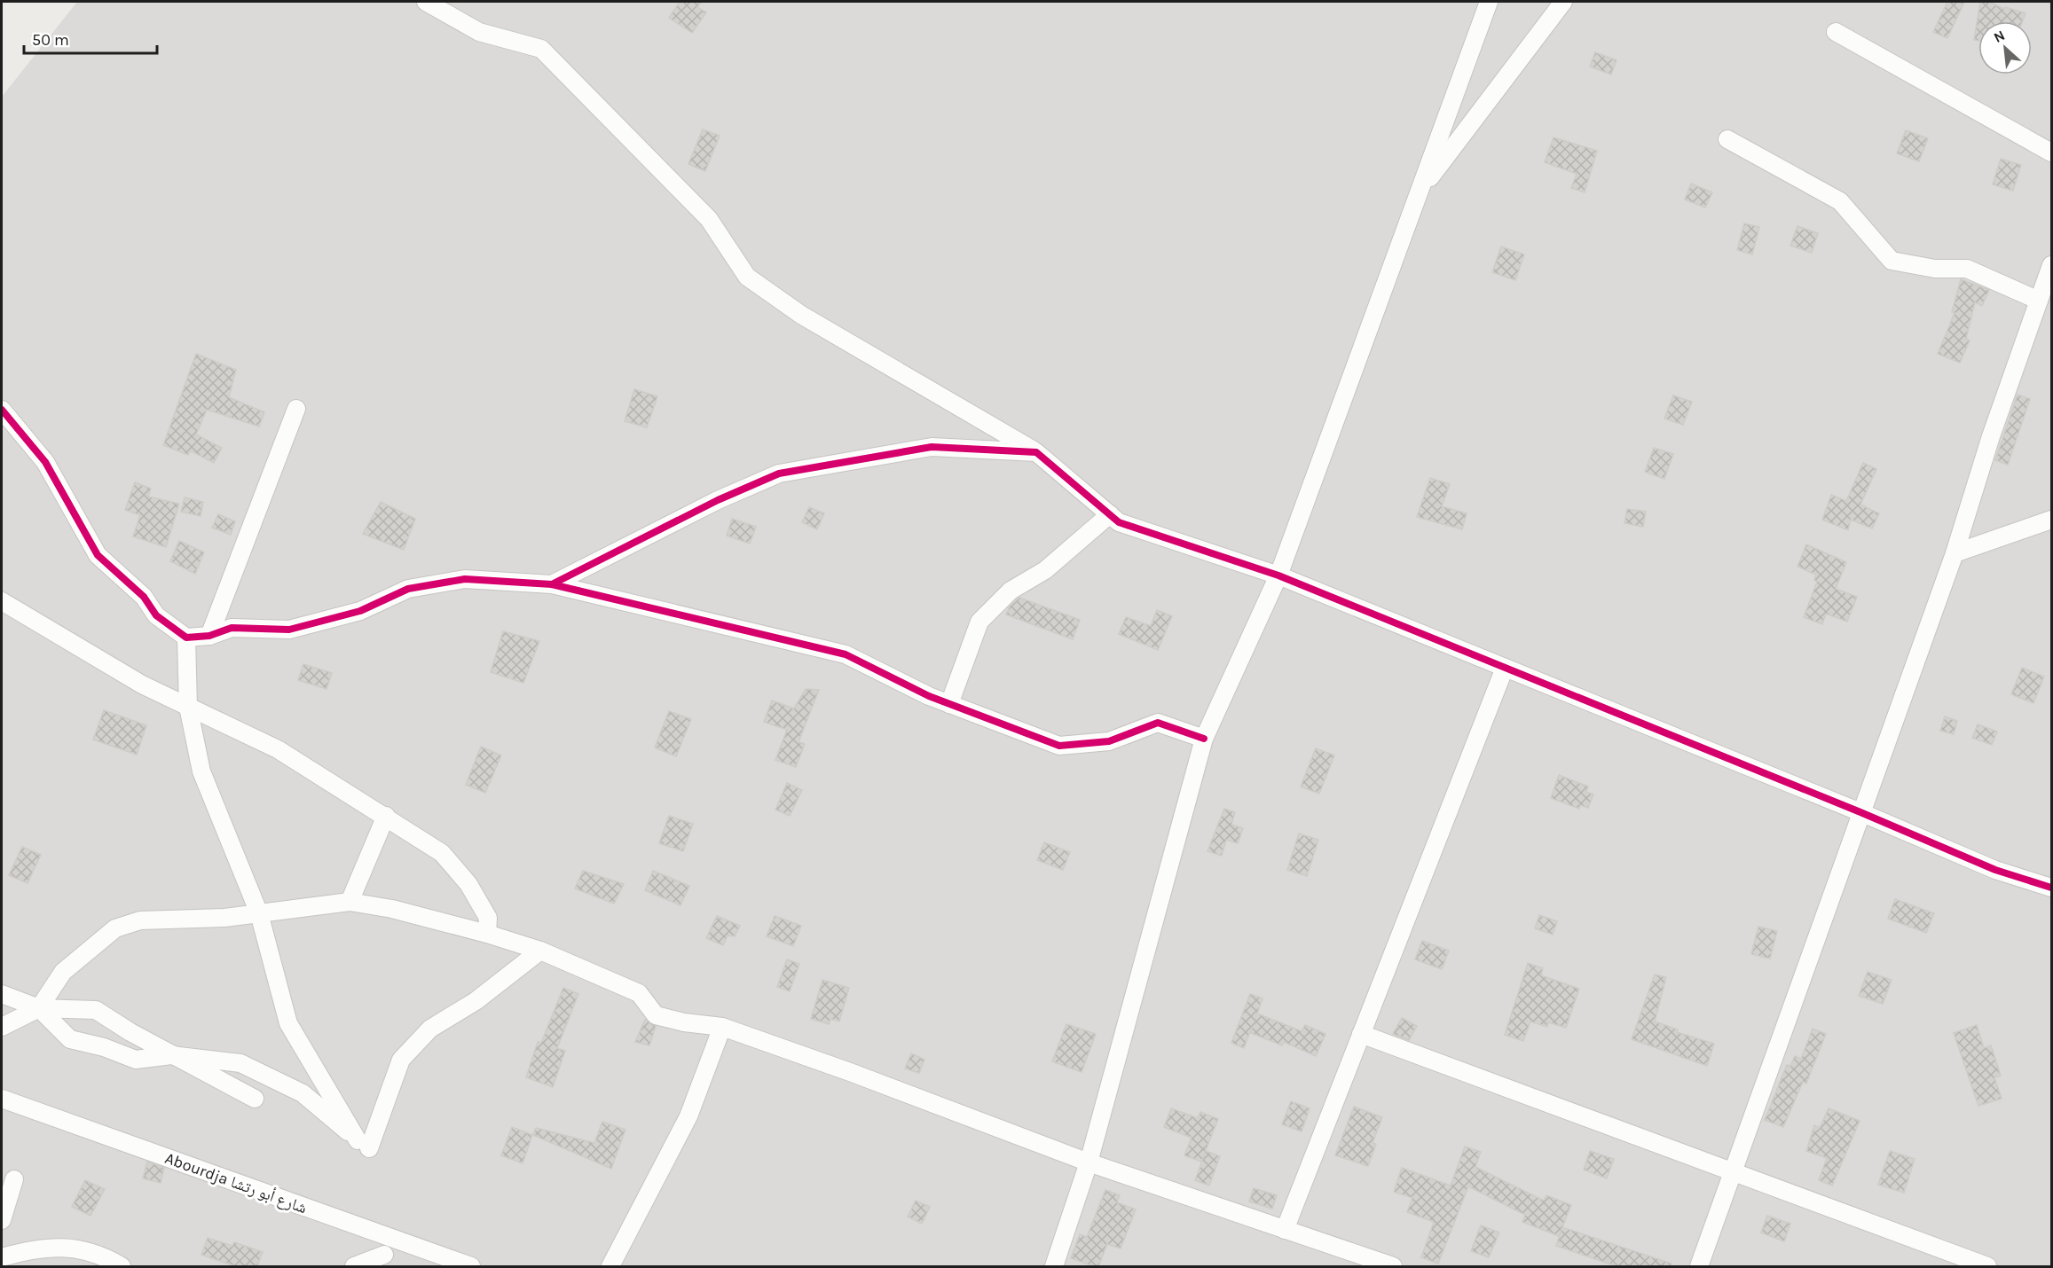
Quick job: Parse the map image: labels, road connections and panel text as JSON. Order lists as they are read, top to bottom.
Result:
{
  "streets": {
    "street": ["Abourdja شارع أبو رتشا"]
  },
  "scale_bar": "50 m",
  "north": "top left"
}
